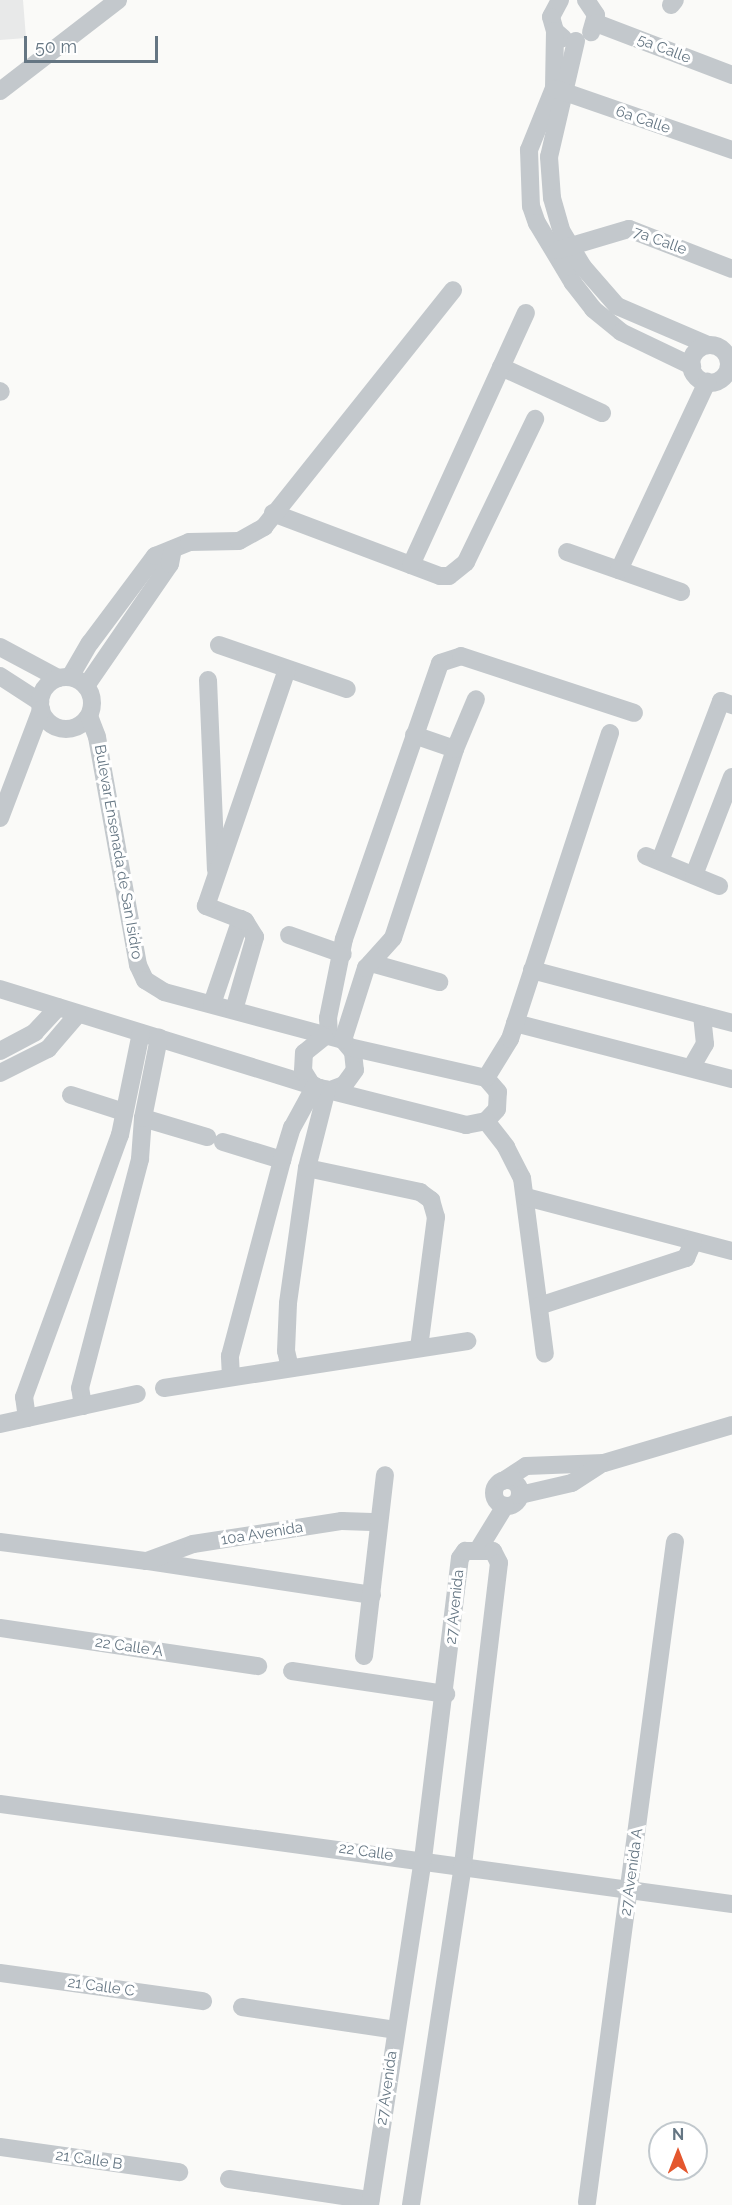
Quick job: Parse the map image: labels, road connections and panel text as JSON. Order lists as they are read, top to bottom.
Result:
{
  "streets": {
    "street": [
      "5a Calle",
      "6a Calle",
      "7a Calle",
      "Bulevar Ensenada de San Isidro",
      "10a Avenida",
      "27 Avenida",
      "22 Calle A",
      "22 Calle",
      "27 Avenida A",
      "21 Calle C",
      "21 Calle B"
    ]
  },
  "crossings": [
    ["27 Avenida", "22 Calle"],
    ["22 Calle", "27 Avenida A"]
  ],
  "scale_bar": "50 m",
  "north": "top"
}
